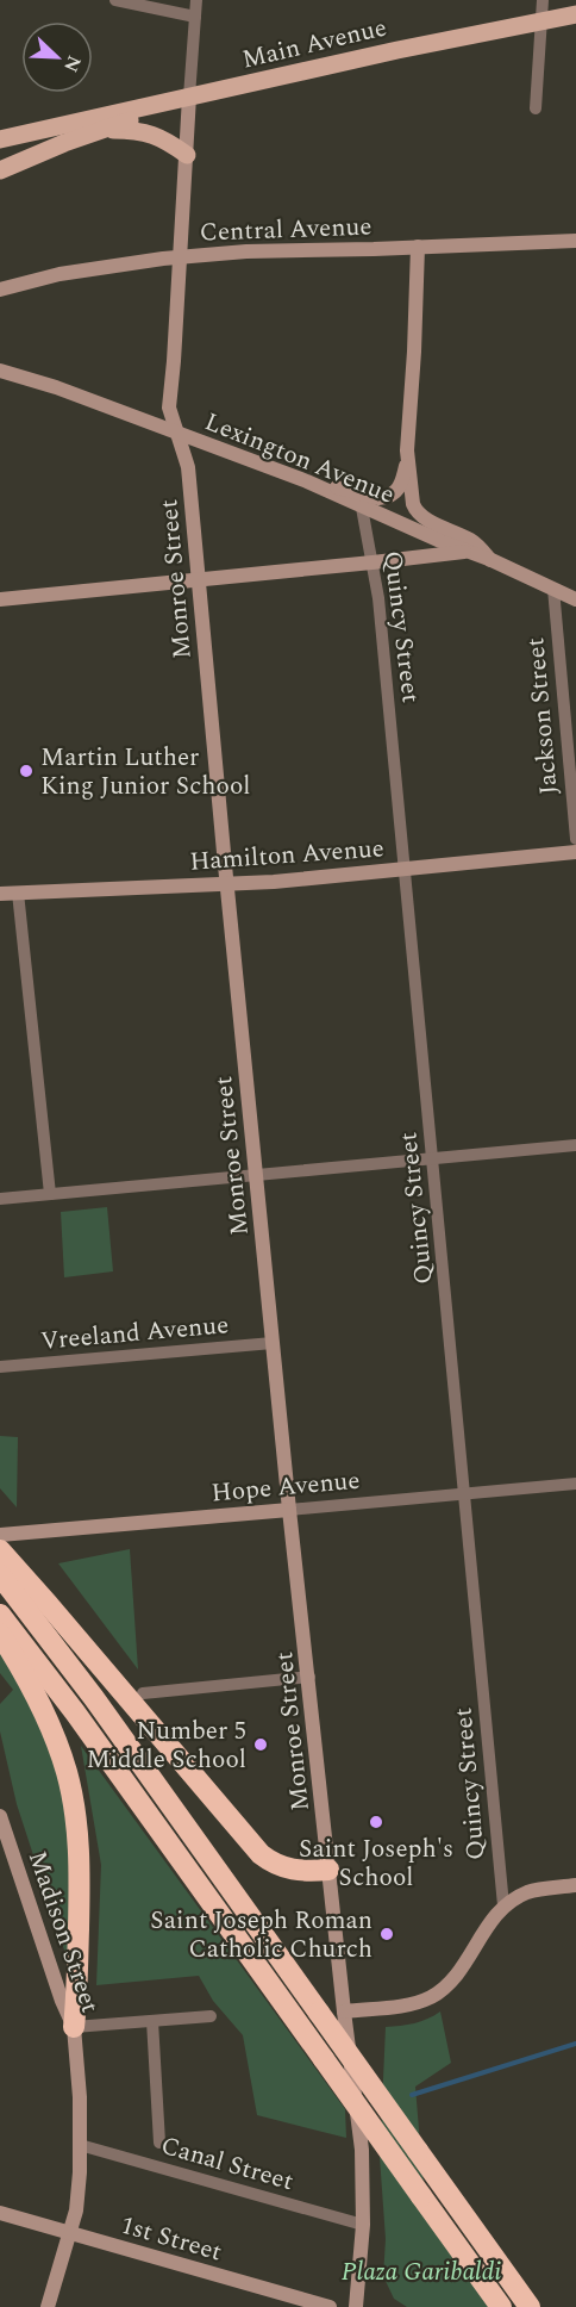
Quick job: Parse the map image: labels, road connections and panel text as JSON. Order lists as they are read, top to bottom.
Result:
{
  "streets": {
    "main road": [
      "Main Avenue",
      "Central Avenue",
      "Lexington Avenue",
      "Monroe Street",
      "Quincy Street",
      "Hamilton Avenue",
      "Hope Avenue",
      "Madison Street",
      "1st Street"
    ],
    "street": ["Jackson Street", "Vreeland Avenue", "Canal Street"]
  },
  "crossings": [
    ["Main Avenue", "Monroe Street"],
    ["Central Avenue", "Monroe Street"],
    ["Central Avenue", "Quincy Street"],
    ["Lexington Avenue", "Monroe Street"],
    ["Lexington Avenue", "Quincy Street"],
    ["Lexington Avenue", "Jackson Street"],
    ["Monroe Street", "Hamilton Avenue"],
    ["Monroe Street", "Vreeland Avenue"],
    ["Monroe Street", "Hope Avenue"],
    ["Monroe Street", "Canal Street"],
    ["Quincy Street", "Hamilton Avenue"],
    ["Quincy Street", "Hope Avenue"],
    ["Madison Street", "Canal Street"],
    ["Madison Street", "1st Street"]
  ],
  "parks": ["Plaza Garibaldi"],
  "places": [
    "Martin Luther King Junior School",
    "Number 5 Middle School",
    "Saint Joseph's School",
    "Saint Joseph Roman Catholic Church"
  ],
  "north": "bottom right"
}
